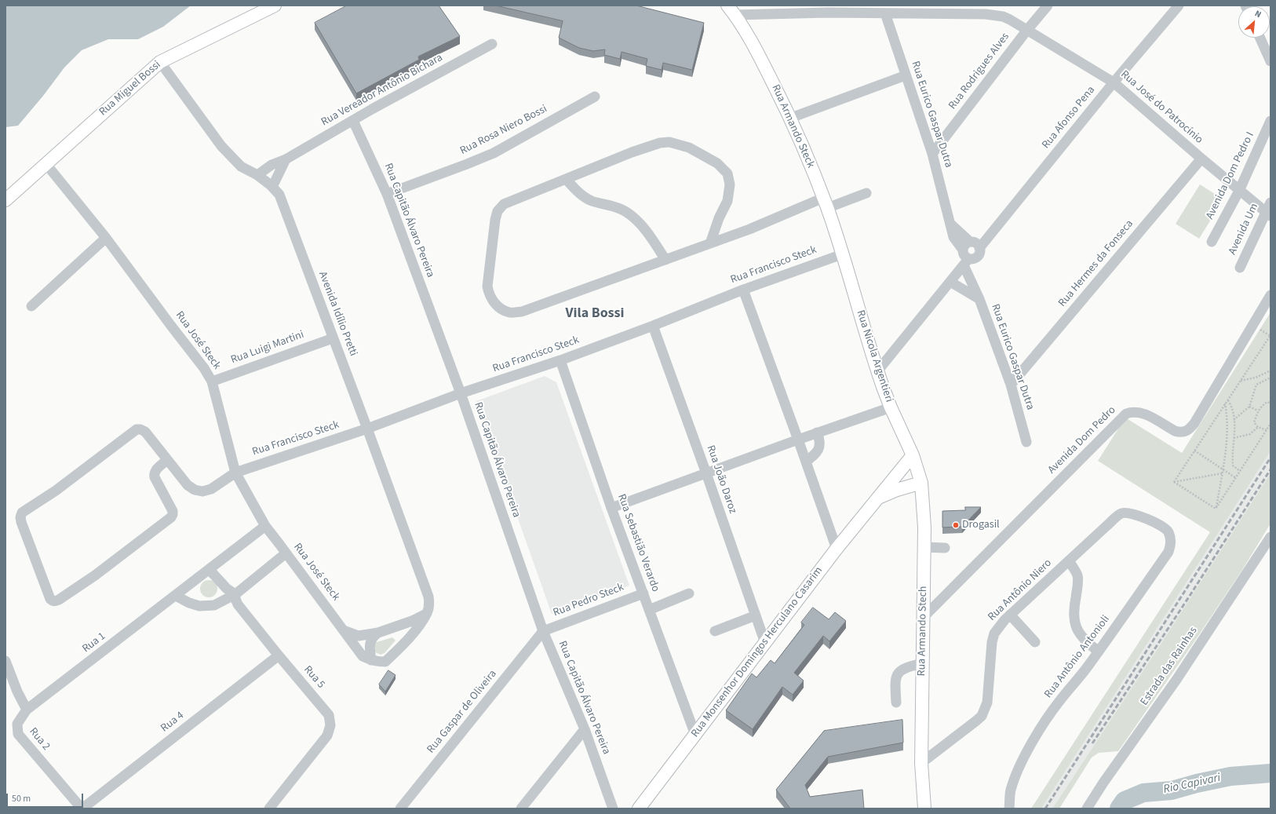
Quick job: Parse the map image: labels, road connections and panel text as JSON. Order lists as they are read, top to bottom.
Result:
{
  "streets": {
    "main road": [
      "Rua Miguel Bossi",
      "Rua Armando Steck",
      "Rua Nicola Argentieri",
      "Rua Armando Stech",
      "Rua Monsenhor Domingos Herculano Casarim"
    ],
    "street": [
      "Rua Rodrigues Alves",
      "Rua Vereador Antônio Bichara",
      "Rua José do Patrocínio",
      "Rua Eurico Gaspar Dutra",
      "Rua Afonso Pena",
      "Rua Rosa Niero Bossi",
      "Avenida Dom Pedro I",
      "Rua Capitão Álvaro Pereira",
      "Avenida Um",
      "Rua Hermes da Fonseca",
      "Rua Francisco Steck",
      "Avenida Idílio Pretti",
      "Rua José Steck",
      "Rua Luigi Martini",
      "Avenida Dom Pedro",
      "Rua João Daroz",
      "Rua Sebastião Verardo",
      "Rua Antônio Niero",
      "Rua Pedro Steck",
      "Rua 1",
      "Rua Antônio Antonioli",
      "Estrada das Rainhas",
      "Rua 5",
      "Rua Gaspar de Oliveira",
      "Rua 4",
      "Rua 2"
    ]
  },
  "crossings": [
    ["Rua Rodrigues Alves", "Rua José do Patrocínio"],
    ["Rua Rodrigues Alves", "Rua Eurico Gaspar Dutra"],
    ["Rua Miguel Bossi", "Avenida Idílio Pretti"],
    ["Rua Miguel Bossi", "Rua José Steck"],
    ["Rua Vereador Antônio Bichara", "Rua Capitão Álvaro Pereira"],
    ["Rua Vereador Antônio Bichara", "Avenida Idílio Pretti"],
    ["Rua José do Patrocínio", "Rua Eurico Gaspar Dutra"],
    ["Rua José do Patrocínio", "Rua Afonso Pena"],
    ["Rua José do Patrocínio", "Rua Armando Steck"],
    ["Rua José do Patrocínio", "Avenida Dom Pedro I"],
    ["Rua José do Patrocínio", "Avenida Um"],
    ["Rua José do Patrocínio", "Rua Hermes da Fonseca"],
    ["Rua Eurico Gaspar Dutra", "Rua Afonso Pena"],
    ["Rua Eurico Gaspar Dutra", "Rua Hermes da Fonseca"],
    ["Rua Armando Steck", "Rua Francisco Steck"],
    ["Rua Armando Steck", "Rua Nicola Argentieri"],
    ["Rua Rosa Niero Bossi", "Rua Capitão Álvaro Pereira"],
    ["Rua Capitão Álvaro Pereira", "Rua Francisco Steck"],
    ["Rua Capitão Álvaro Pereira", "Rua Pedro Steck"],
    ["Rua Capitão Álvaro Pereira", "Rua Gaspar de Oliveira"],
    ["Rua Francisco Steck", "Avenida Idílio Pretti"],
    ["Rua Francisco Steck", "Rua José Steck"],
    ["Rua Francisco Steck", "Rua Nicola Argentieri"],
    ["Rua Francisco Steck", "Rua João Daroz"],
    ["Rua Francisco Steck", "Rua Sebastião Verardo"],
    ["Avenida Idílio Pretti", "Rua José Steck"],
    ["Avenida Idílio Pretti", "Rua Luigi Martini"],
    ["Rua José Steck", "Rua Luigi Martini"],
    ["Rua José Steck", "Rua 1"],
    ["Rua Nicola Argentieri", "Rua Armando Stech"],
    ["Rua Nicola Argentieri", "Rua Monsenhor Domingos Herculano Casarim"],
    ["Avenida Dom Pedro", "Rua Armando Stech"],
    ["Rua João Daroz", "Rua Monsenhor Domingos Herculano Casarim"],
    ["Rua Sebastião Verardo", "Rua Pedro Steck"],
    ["Rua Sebastião Verardo", "Rua Monsenhor Domingos Herculano Casarim"],
    ["Rua Antônio Niero", "Rua Armando Stech"],
    ["Rua Antônio Niero", "Rua Antônio Antonioli"],
    ["Rua Pedro Steck", "Rua Gaspar de Oliveira"],
    ["Rua Armando Stech", "Rua Monsenhor Domingos Herculano Casarim"],
    ["Rua 1", "Rua 2"],
    ["Rua 5", "Rua 4"],
    ["Rua 4", "Rua 2"]
  ],
  "districts": ["Vila Bossi"],
  "water": ["Rio Capivari"],
  "places": ["Drogasil"],
  "scale_bar": "50 m",
  "north": "top right"
}
